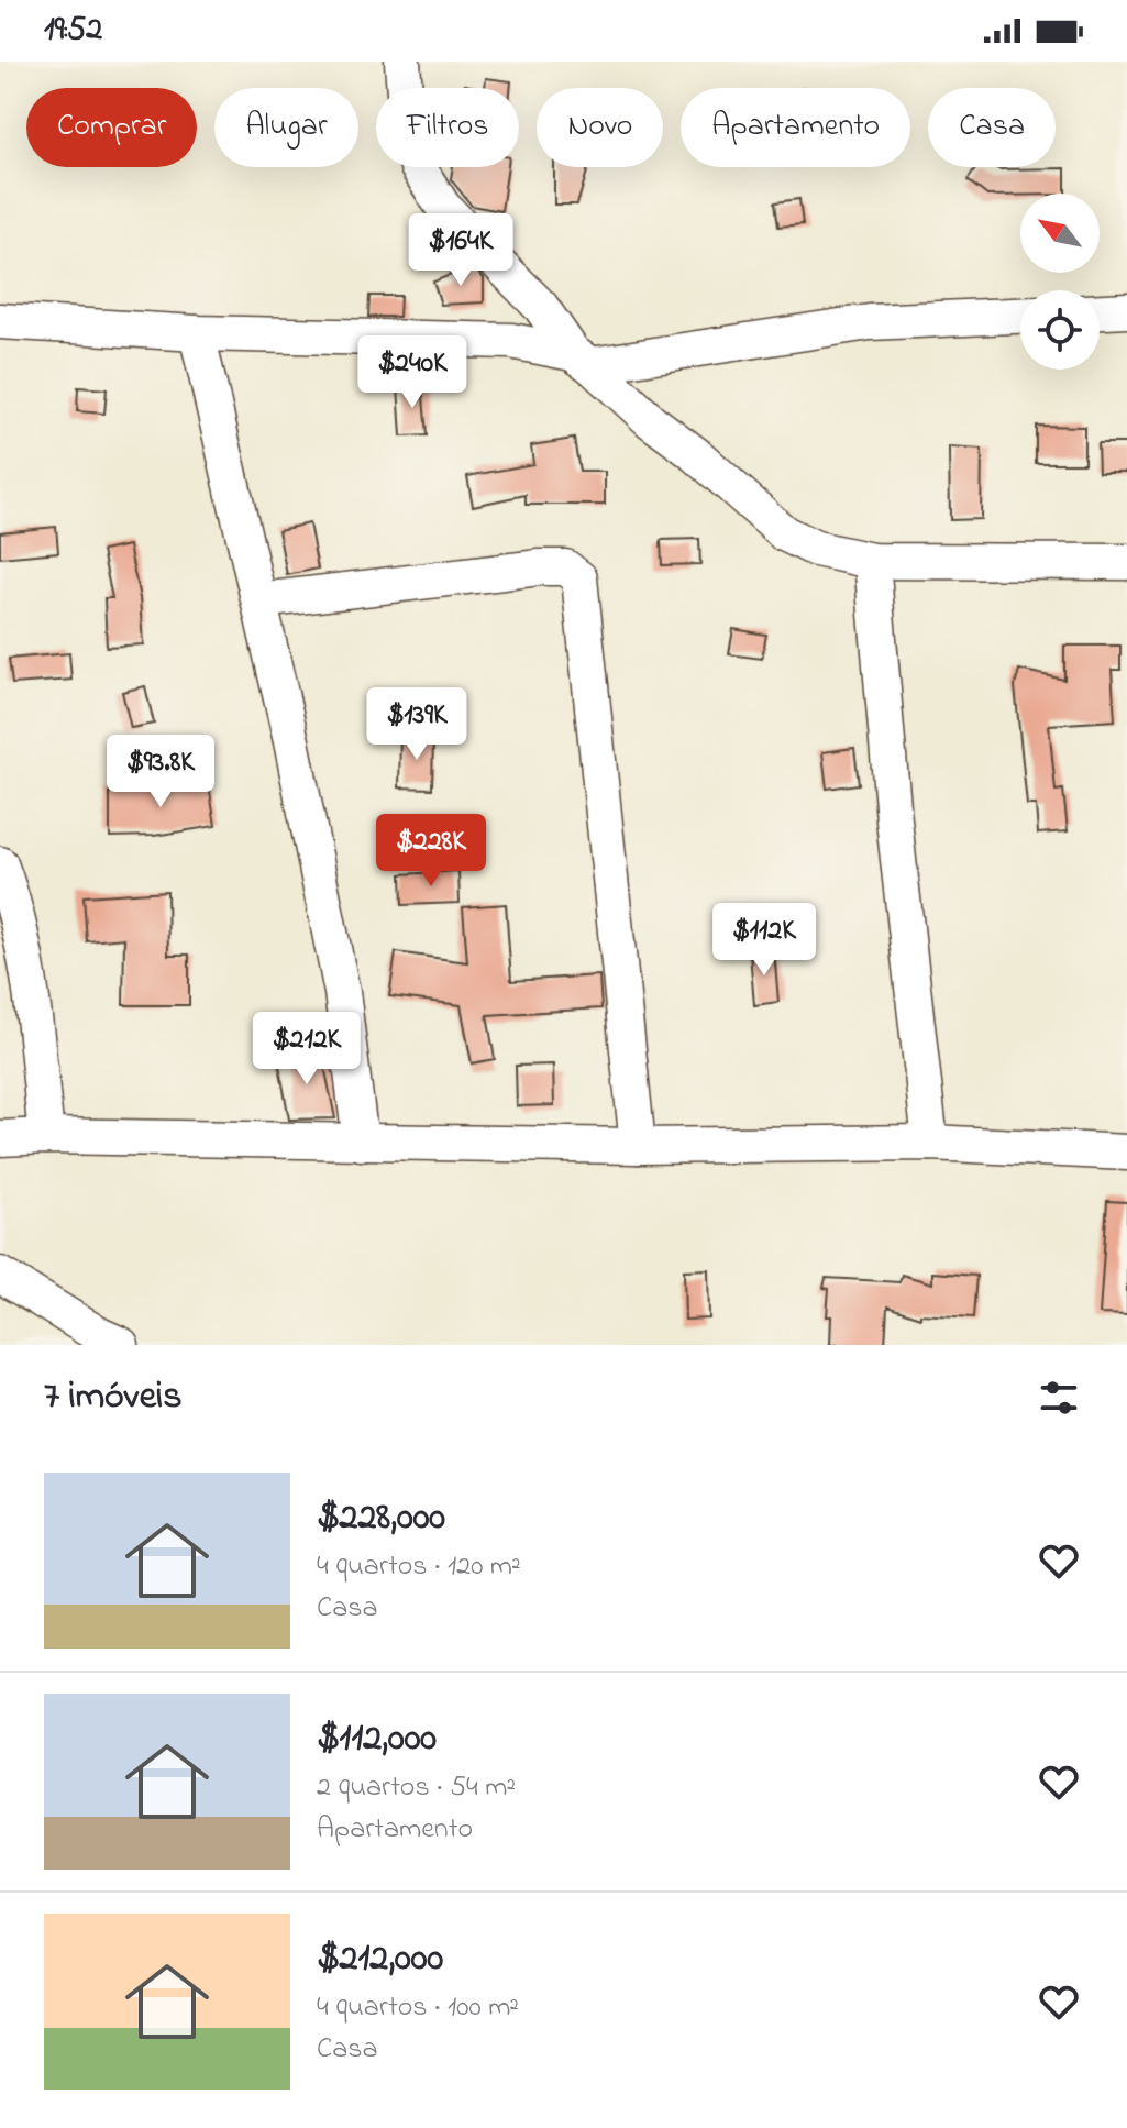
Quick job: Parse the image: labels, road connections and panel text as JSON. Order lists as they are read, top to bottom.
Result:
{
  "north": "top left",
  "page": {
    "status": "19:52",
    "chip": [
      "Comprar",
      "Alugar",
      "Filtros",
      "Novo",
      "Apartamento",
      "Casa"
    ],
    "price": [
      "$164K",
      "$240K",
      "$139K",
      "$93.8K",
      "$228K",
      "$112K",
      "$212K"
    ],
    "heading": "7 imóveis",
    "list": [
      {
        "name": "$228,000",
        "note": "4 quartos · 120 m² · Casa"
      },
      {
        "name": "$112,000",
        "note": "2 quartos · 54 m² · Apartamento"
      },
      {
        "name": "$212,000",
        "note": "4 quartos · 100 m² · Casa"
      }
    ]
  }
}
